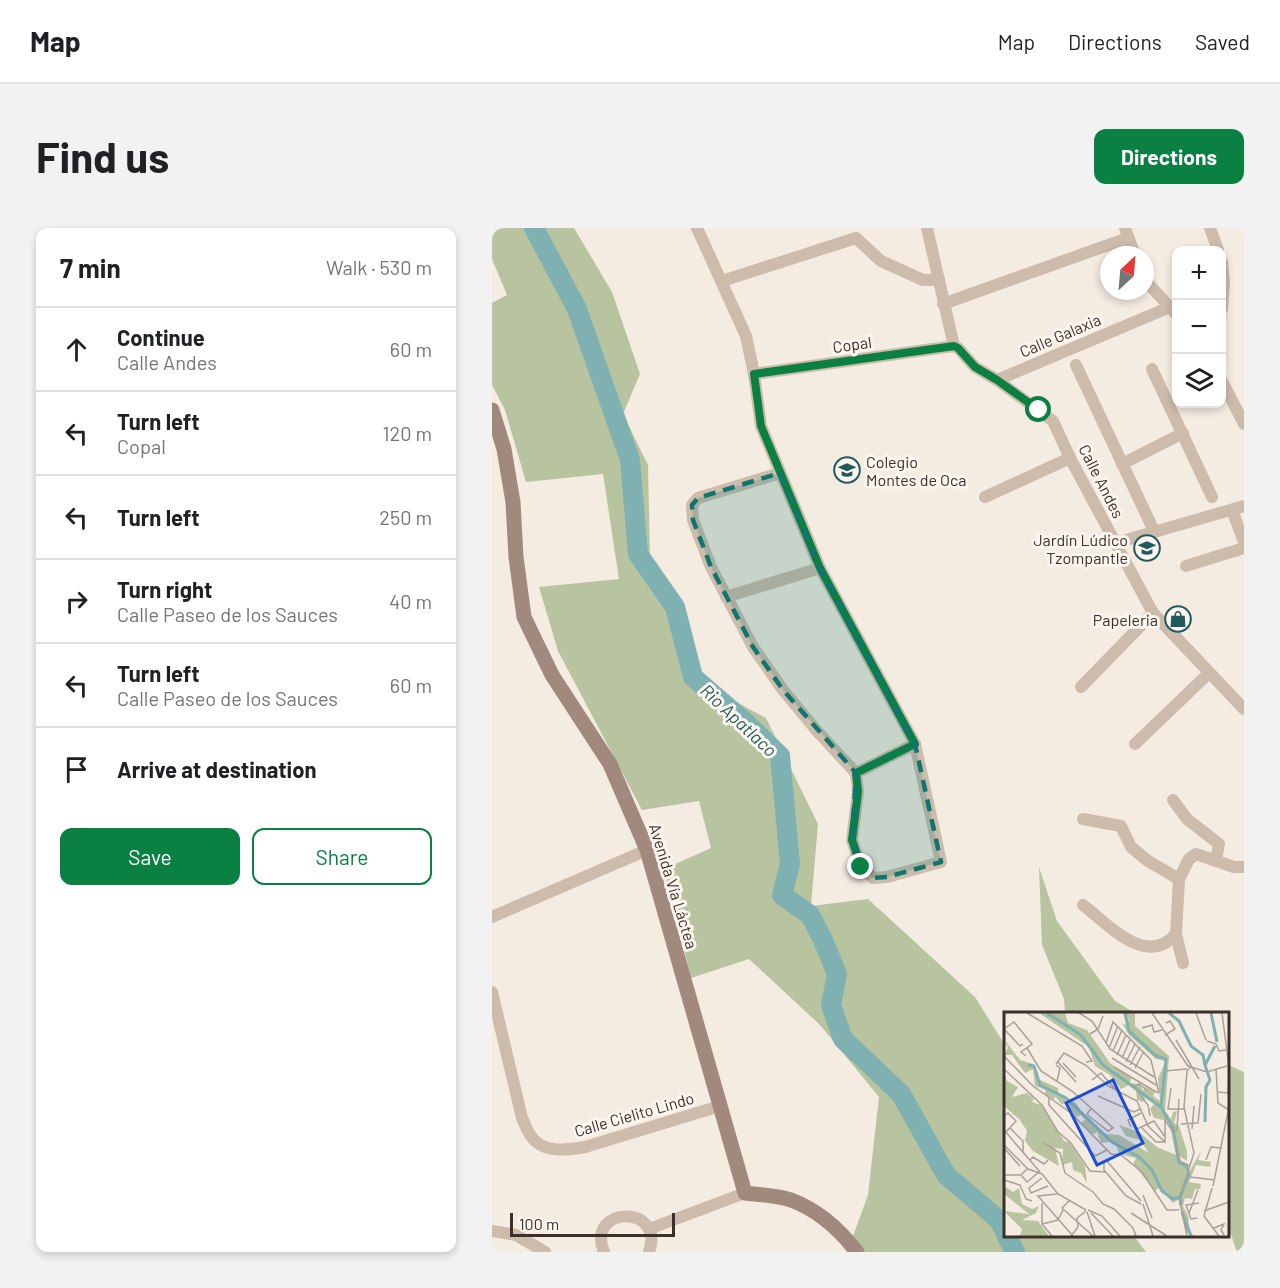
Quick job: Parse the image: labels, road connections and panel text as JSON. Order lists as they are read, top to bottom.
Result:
{
  "streets": {
    "street": [
      "Calle Galaxia",
      "Copal",
      "Calle Andes",
      "Avenida Vía Láctea",
      "Calle Cielito Lindo"
    ]
  },
  "crossings": [
    ["Calle Galaxia", "Calle Andes"],
    ["Copal", "Calle Andes"],
    ["Avenida Vía Láctea", "Calle Cielito Lindo"]
  ],
  "water": ["Rio Apatlaco"],
  "places": {
    "school or university": ["Colegio Montes de Oca", "Jardín Lúdico Tzompantle"],
    "shop": ["Papeleria"]
  },
  "scale_bar": "100 m",
  "north": "top right",
  "page": {
    "header": "Map",
    "nav": ["Map", "Directions", "Saved"],
    "buttons": [
      "Directions",
      ["Save", "Share"]
    ],
    "title": "Find us",
    "heading": ["7 min", "Walk · 530 m"],
    "map_buttons": ["+", "−"],
    "list": [
      ["Continue", "Calle Andes", "60 m"],
      ["Turn left", "Copal", "120 m"],
      ["Turn left", "250 m"],
      ["Turn right", "Calle Paseo de los Sauces", "40 m"],
      ["Turn left", "Calle Paseo de los Sauces", "60 m"],
      "Arrive at destination"
    ],
    "scale": "100 m"
  }
}
